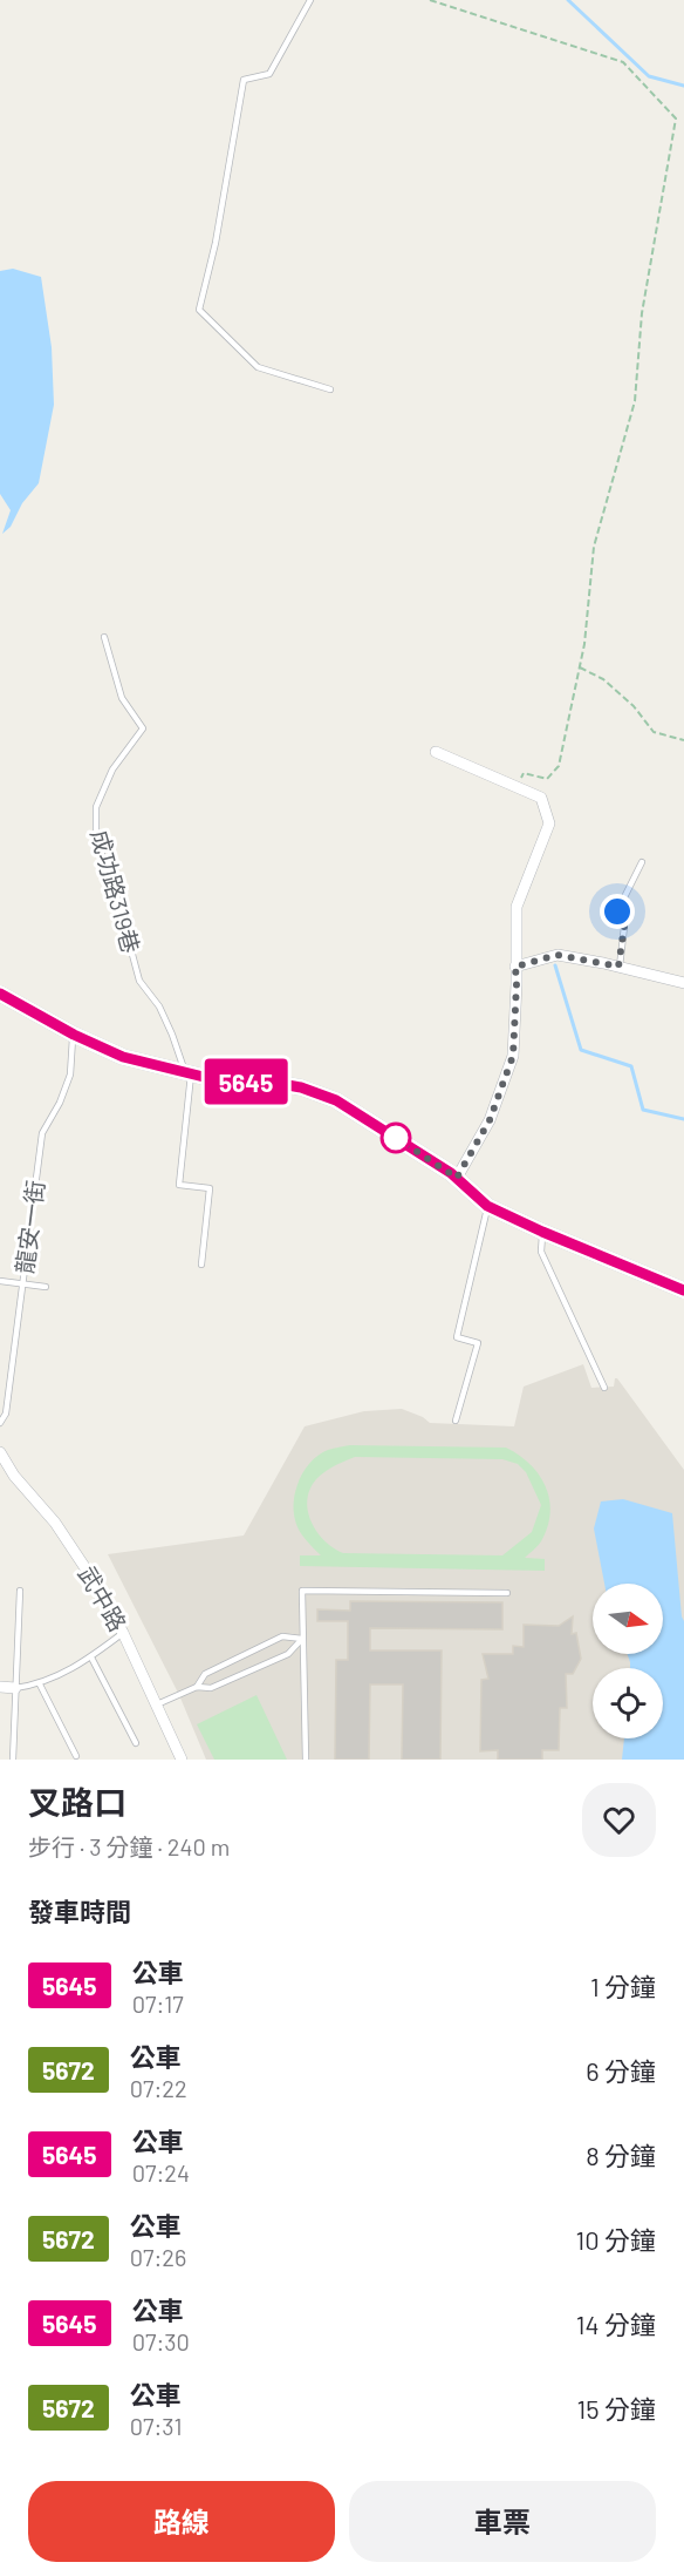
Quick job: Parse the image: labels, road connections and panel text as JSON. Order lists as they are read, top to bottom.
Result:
{
  "streets": {
    "street": ["武中路"],
    "lane": ["成功路319巷", "龍安一街"]
  },
  "lines": ["bus line 5645"],
  "north": "right",
  "page": {
    "on_map": "5645",
    "heading": [
      ["叉路口", "步行 · 3 分鐘 · 240 m"],
      "發車時間"
    ],
    "list": [
      {
        "mark": "5645",
        "name": "公車",
        "note": "07:17",
        "value": "1 分鐘"
      },
      {
        "mark": "5672",
        "name": "公車",
        "note": "07:22",
        "value": "6 分鐘"
      },
      {
        "mark": "5645",
        "name": "公車",
        "note": "07:24",
        "value": "8 分鐘"
      },
      {
        "mark": "5672",
        "name": "公車",
        "note": "07:26",
        "value": "10 分鐘"
      },
      {
        "mark": "5645",
        "name": "公車",
        "note": "07:30",
        "value": "14 分鐘"
      },
      {
        "mark": "5672",
        "name": "公車",
        "note": "07:31",
        "value": "15 分鐘"
      }
    ],
    "buttons": ["路線", "車票"]
  }
}
